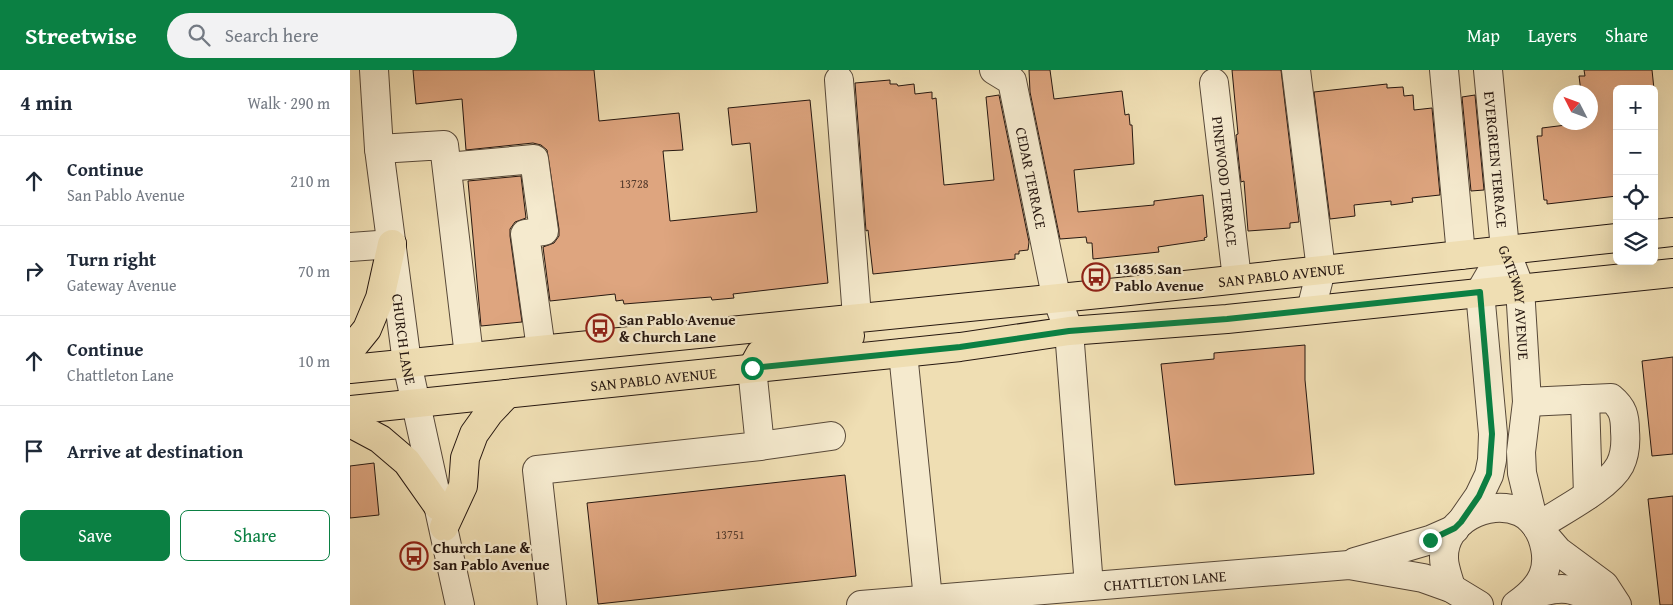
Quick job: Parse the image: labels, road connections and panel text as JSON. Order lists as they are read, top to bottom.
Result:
{
  "streets": {
    "main road": ["SAN PABLO AVENUE"],
    "street": [
      "EVERGREEN TERRACE",
      "CEDAR TERRACE",
      "PINEWOOD TERRACE",
      "GATEWAY AVENUE",
      "CHURCH LANE",
      "CHATTLETON LANE"
    ]
  },
  "crossings": [
    ["EVERGREEN TERRACE", "SAN PABLO AVENUE"],
    ["EVERGREEN TERRACE", "GATEWAY AVENUE"],
    ["CEDAR TERRACE", "SAN PABLO AVENUE"],
    ["CEDAR TERRACE", "CHATTLETON LANE"],
    ["PINEWOOD TERRACE", "SAN PABLO AVENUE"],
    ["SAN PABLO AVENUE", "GATEWAY AVENUE"],
    ["SAN PABLO AVENUE", "CHURCH LANE"],
    ["GATEWAY AVENUE", "CHATTLETON LANE"]
  ],
  "places": {
    "bus stop": ["13685 San Pablo Avenue", "San Pablo Avenue & Church Lane", "Church Lane & San Pablo Avenue"]
  },
  "house_numbers": ["13728", "13751"],
  "north": "top left",
  "page": {
    "header": "Streetwise",
    "search": "Search here",
    "nav": ["Map", "Layers", "Share"],
    "heading": ["4 min", "Walk · 290 m"],
    "map_buttons": ["+", "−"],
    "list": [
      ["Continue", "San Pablo Avenue", "210 m"],
      ["Turn right", "Gateway Avenue", "70 m"],
      ["Continue", "Chattleton Lane", "10 m"],
      "Arrive at destination"
    ],
    "buttons": ["Save", "Share"]
  }
}
